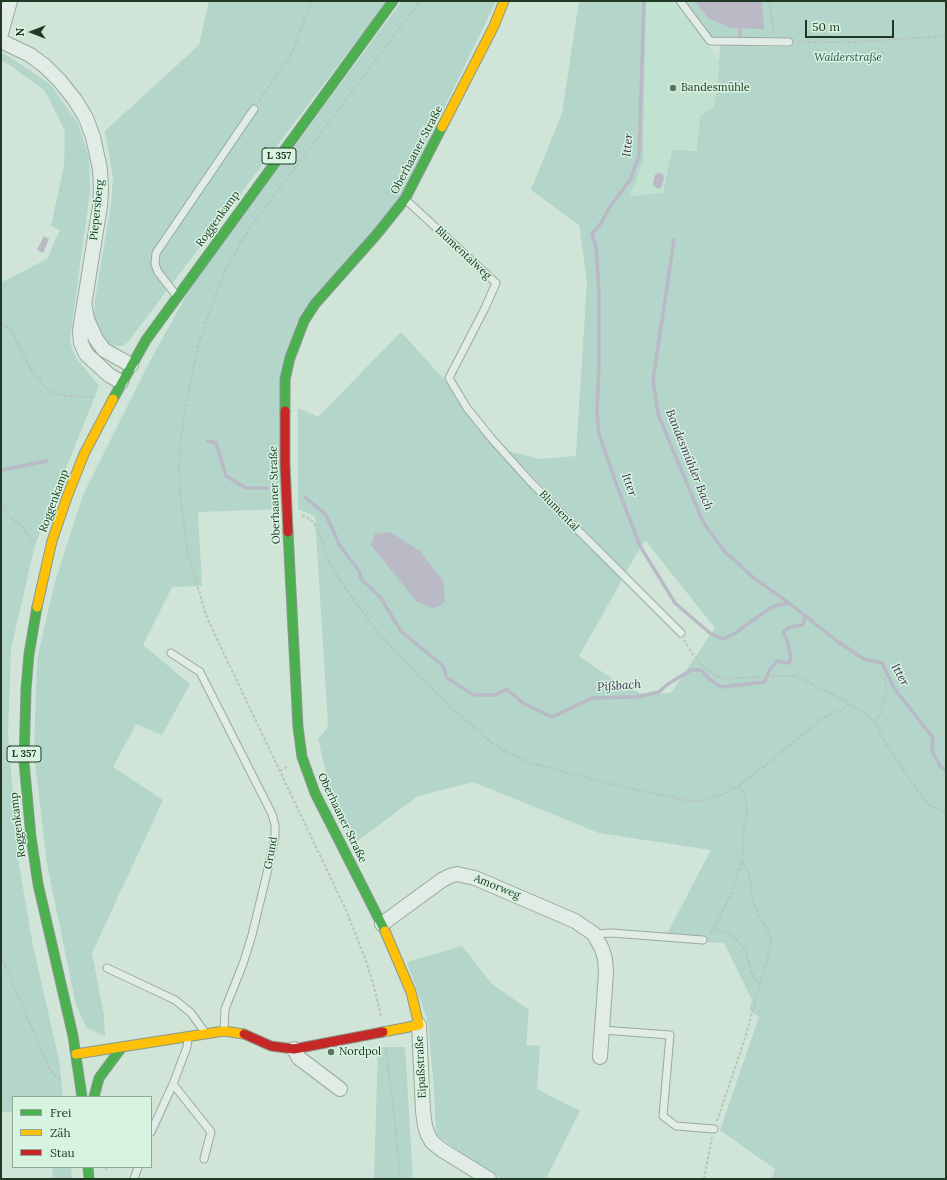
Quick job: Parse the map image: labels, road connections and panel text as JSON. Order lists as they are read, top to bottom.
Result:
{
  "streets": {
    "street": [
      "Oberhaaner Straße",
      "L 357",
      "Piepersberg",
      "Roggenkamp",
      "Amorweg",
      "Eipaßstraße"
    ],
    "lane": ["Blumentalweg", "Blumental", "Grund"]
  },
  "crossings": [
    ["Oberhaaner Straße", "Blumentalweg"],
    ["Oberhaaner Straße", "Amorweg"],
    ["Oberhaaner Straße", "Eipaßstraße"],
    ["Piepersberg", "Roggenkamp"],
    ["Roggenkamp", "Eipaßstraße"],
    ["Blumentalweg", "Blumental"],
    ["Grund", "Eipaßstraße"]
  ],
  "water": ["Itter", "Bandesmühler Bach", "Pißbach"],
  "parks": ["Walderstraße"],
  "places": ["Bandesmühle", "Nordpol"],
  "legend": ["Frei", "Zäh", "Stau"],
  "scale_bar": "50 m",
  "north": "left"
}
